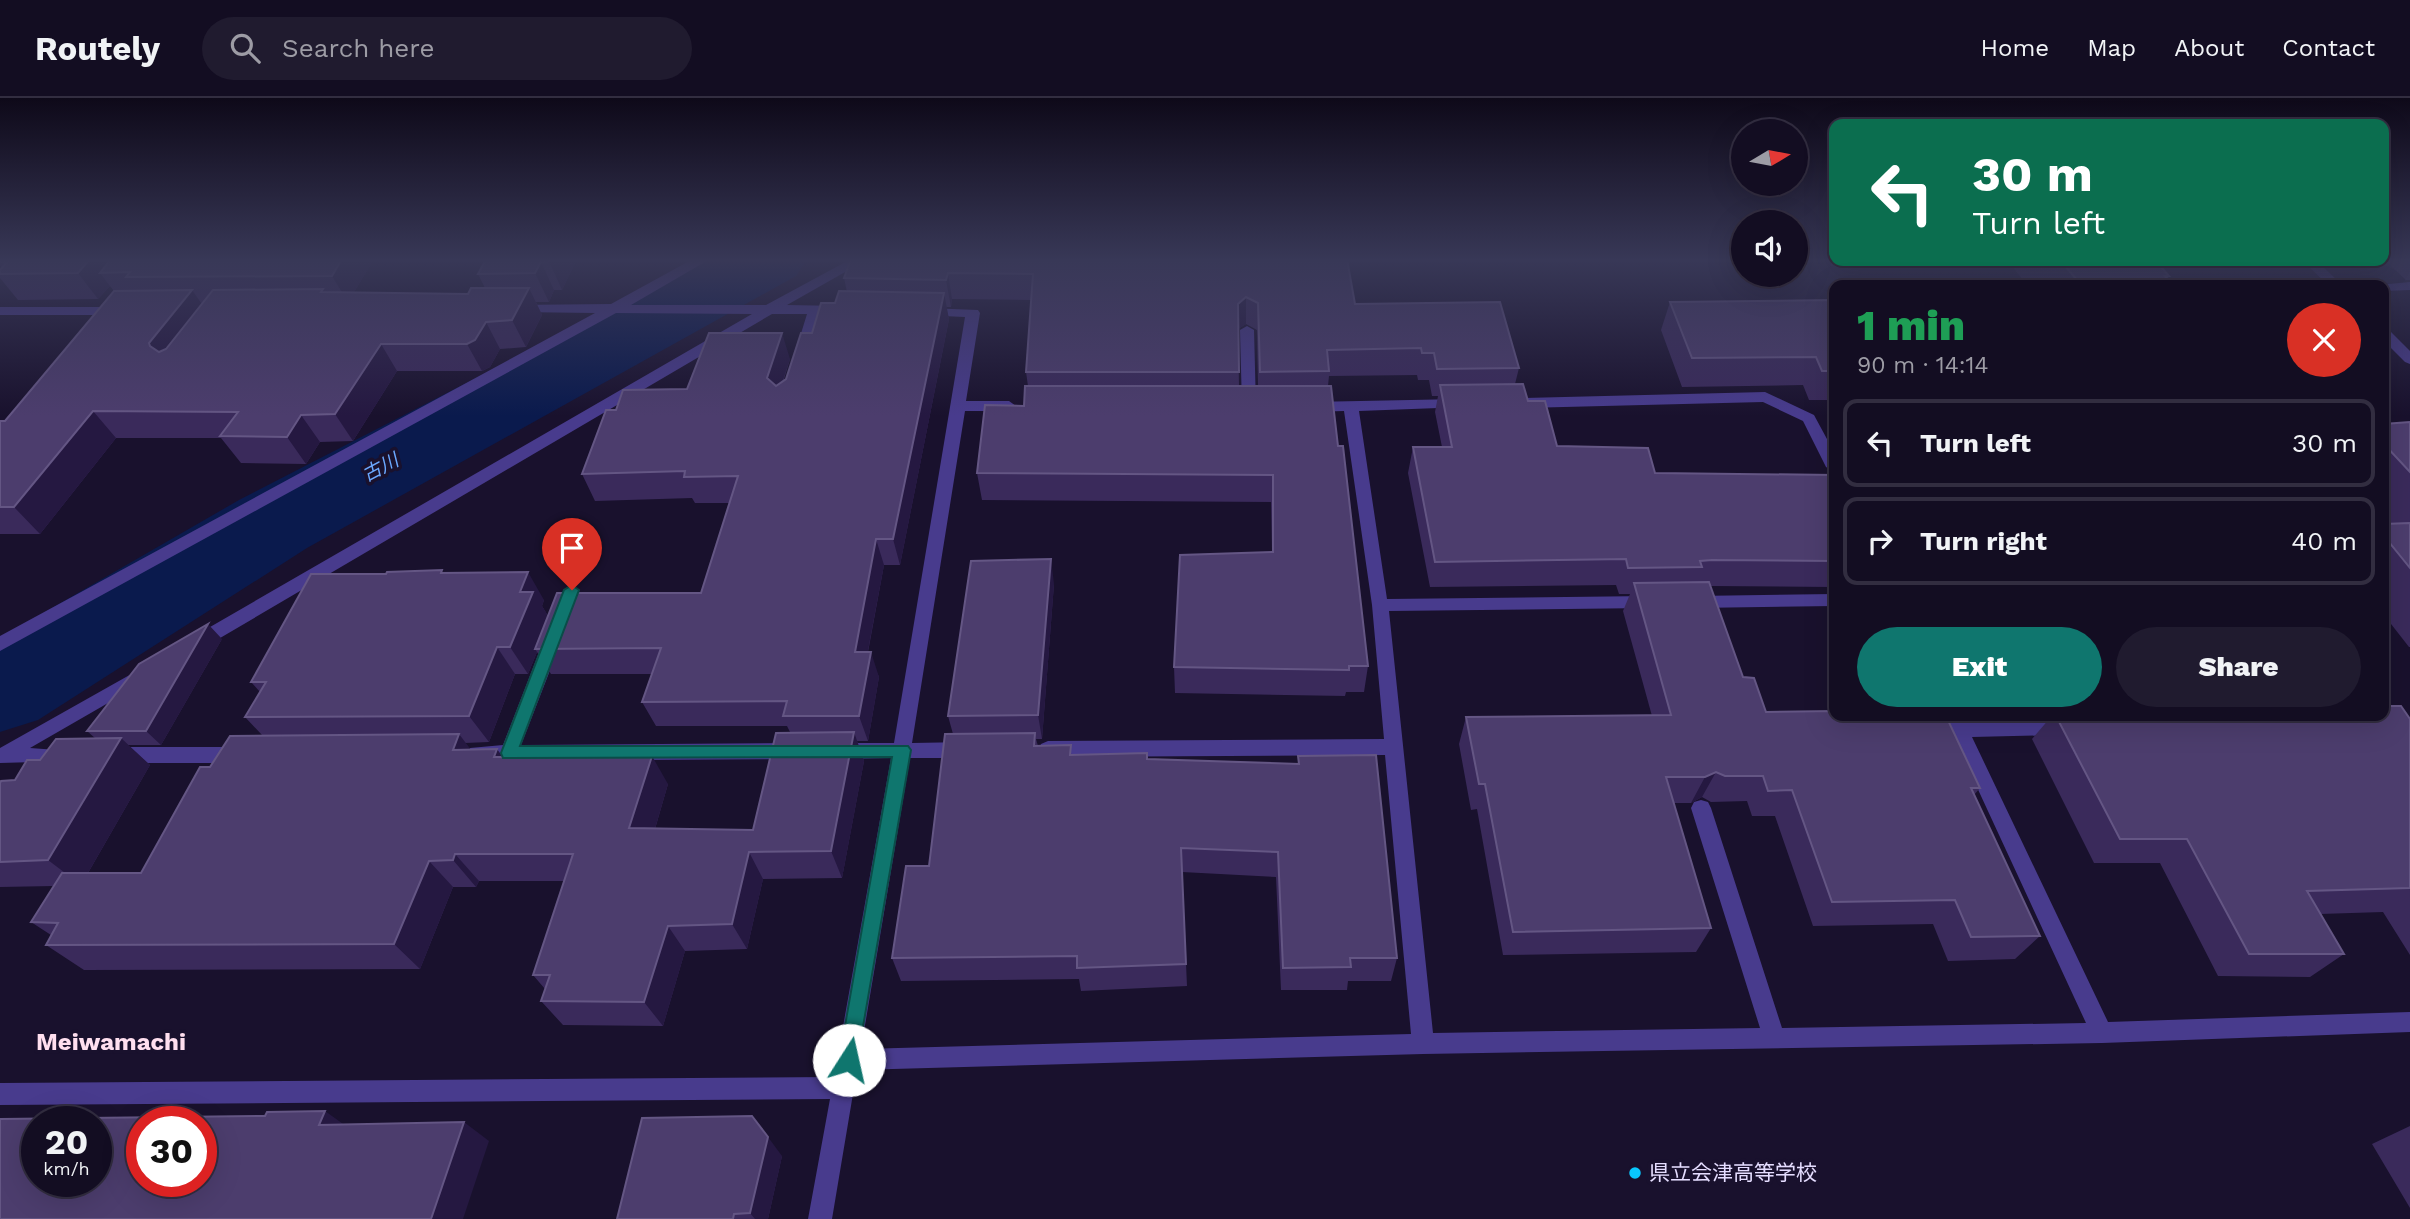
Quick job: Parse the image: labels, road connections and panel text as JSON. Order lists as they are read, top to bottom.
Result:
{
  "districts": ["Meiwamachi"],
  "water": ["古川"],
  "places": ["県立会津高等学校"],
  "north": "right",
  "page": {
    "header": "Routely",
    "search": "Search here",
    "nav": [
      "Home",
      "Map",
      "About",
      "Contact"
    ],
    "turn": ["30 m", "Turn left"],
    "heading": ["1 min", "90 m · 14:14"],
    "list": [
      {
        "name": "Turn left",
        "value": "30 m"
      },
      {
        "name": "Turn right",
        "value": "40 m"
      }
    ],
    "buttons": ["Exit", "Share"],
    "speed": "20 km/h",
    "limit": "30"
  }
}
